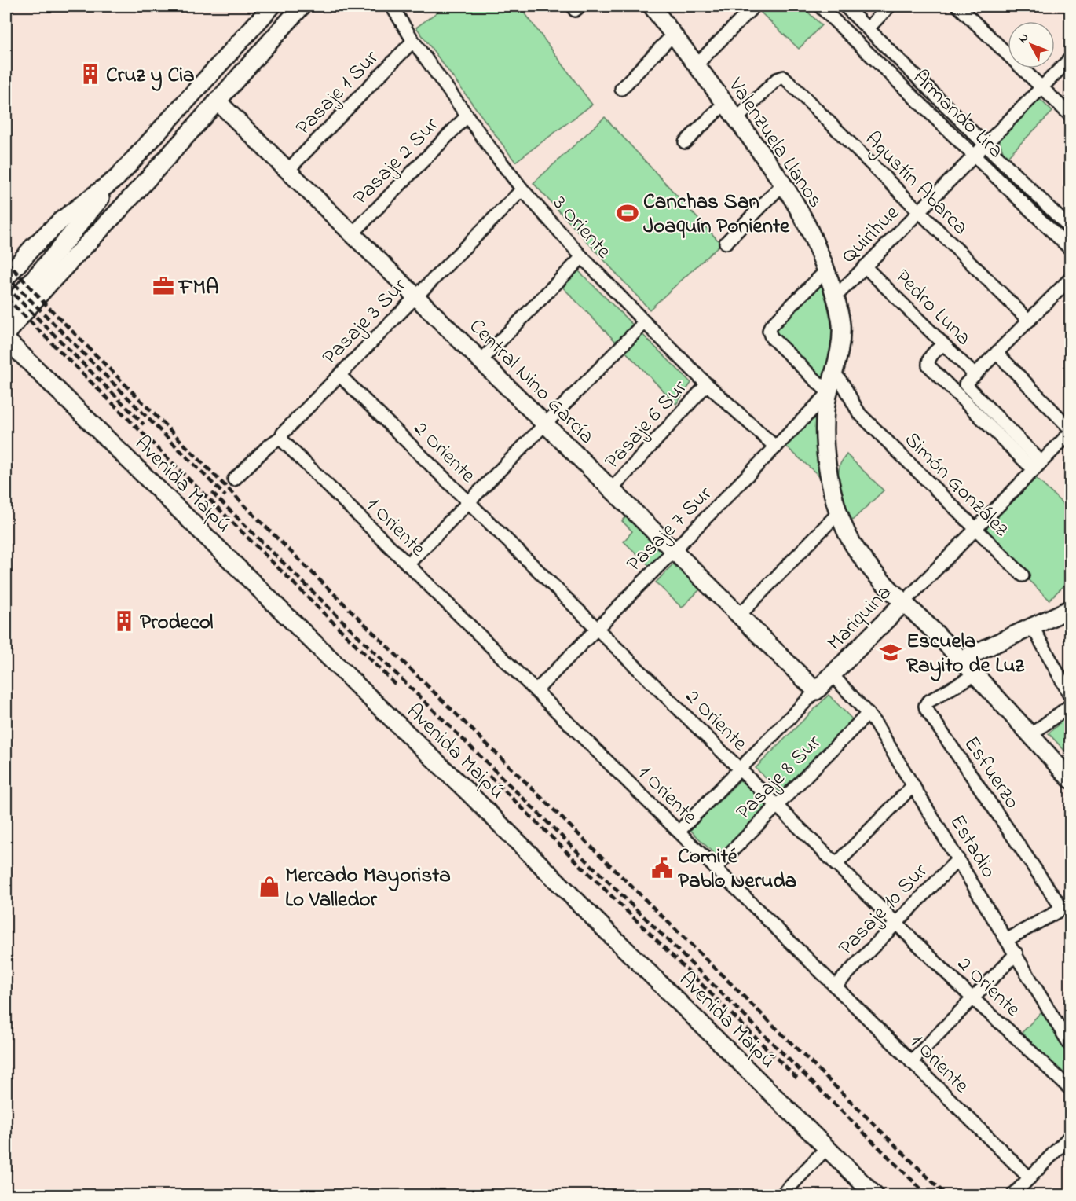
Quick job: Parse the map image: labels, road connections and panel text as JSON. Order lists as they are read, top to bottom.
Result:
{
  "streets": {
    "main road": [
      "Valenzuela Llanos",
      "Central Nino García",
      "Avenida Maipú",
      "Mariquina"
    ],
    "street": [
      "Pasaje 1 Sur",
      "Armando Lira",
      "Pasaje 2 Sur",
      "Agustín Abarca",
      "3 Oriente",
      "Quirihue",
      "Pedro Luna",
      "Pasaje 3 Sur",
      "Pasaje 6 Sur",
      "2 Oriente",
      "Simón González",
      "1 Oriente",
      "Pasaje 7 Sur",
      "Esfuerzo",
      "Pasaje 8 Sur",
      "Estadio",
      "Pasaje 10 Sur"
    ]
  },
  "crossings": [
    ["Pasaje 1 Sur", "3 Oriente"],
    ["Pasaje 1 Sur", "Central Nino García"],
    ["Armando Lira", "Quirihue"],
    ["Valenzuela Llanos", "Agustín Abarca"],
    ["Valenzuela Llanos", "Quirihue"],
    ["Valenzuela Llanos", "Simón González"],
    ["Valenzuela Llanos", "Pasaje 7 Sur"],
    ["Valenzuela Llanos", "Mariquina"],
    ["Valenzuela Llanos", "Esfuerzo"],
    ["Pasaje 2 Sur", "3 Oriente"],
    ["Pasaje 2 Sur", "Central Nino García"],
    ["Agustín Abarca", "Quirihue"],
    ["3 Oriente", "Pasaje 3 Sur"],
    ["3 Oriente", "Pasaje 6 Sur"],
    ["3 Oriente", "Pasaje 7 Sur"],
    ["Quirihue", "Pedro Luna"],
    ["Pasaje 3 Sur", "Central Nino García"],
    ["Pasaje 3 Sur", "2 Oriente"],
    ["Pasaje 3 Sur", "1 Oriente"],
    ["Central Nino García", "Pasaje 6 Sur"],
    ["Central Nino García", "Pasaje 7 Sur"],
    ["Central Nino García", "Mariquina"],
    ["2 Oriente", "Pasaje 7 Sur"],
    ["2 Oriente", "Mariquina"],
    ["2 Oriente", "Pasaje 8 Sur"],
    ["2 Oriente", "Pasaje 10 Sur"],
    ["Simón González", "Mariquina"],
    ["1 Oriente", "Pasaje 7 Sur"],
    ["1 Oriente", "Mariquina"],
    ["1 Oriente", "Pasaje 8 Sur"],
    ["1 Oriente", "Pasaje 10 Sur"],
    ["Mariquina", "Estadio"],
    ["Pasaje 8 Sur", "Estadio"],
    ["Estadio", "Pasaje 10 Sur"]
  ],
  "places": {
    "building": ["Cruz y Cia", "Prodecol"],
    "sports": ["Canchas San Joaquín Poniente"],
    "office": ["FMA"],
    "school or university": ["Escuela Rayito de Luz"],
    "public building": ["Comité Pablo Neruda"],
    "shop": ["Mercado Mayorista Lo Valledor"]
  },
  "north": "top left"
}
